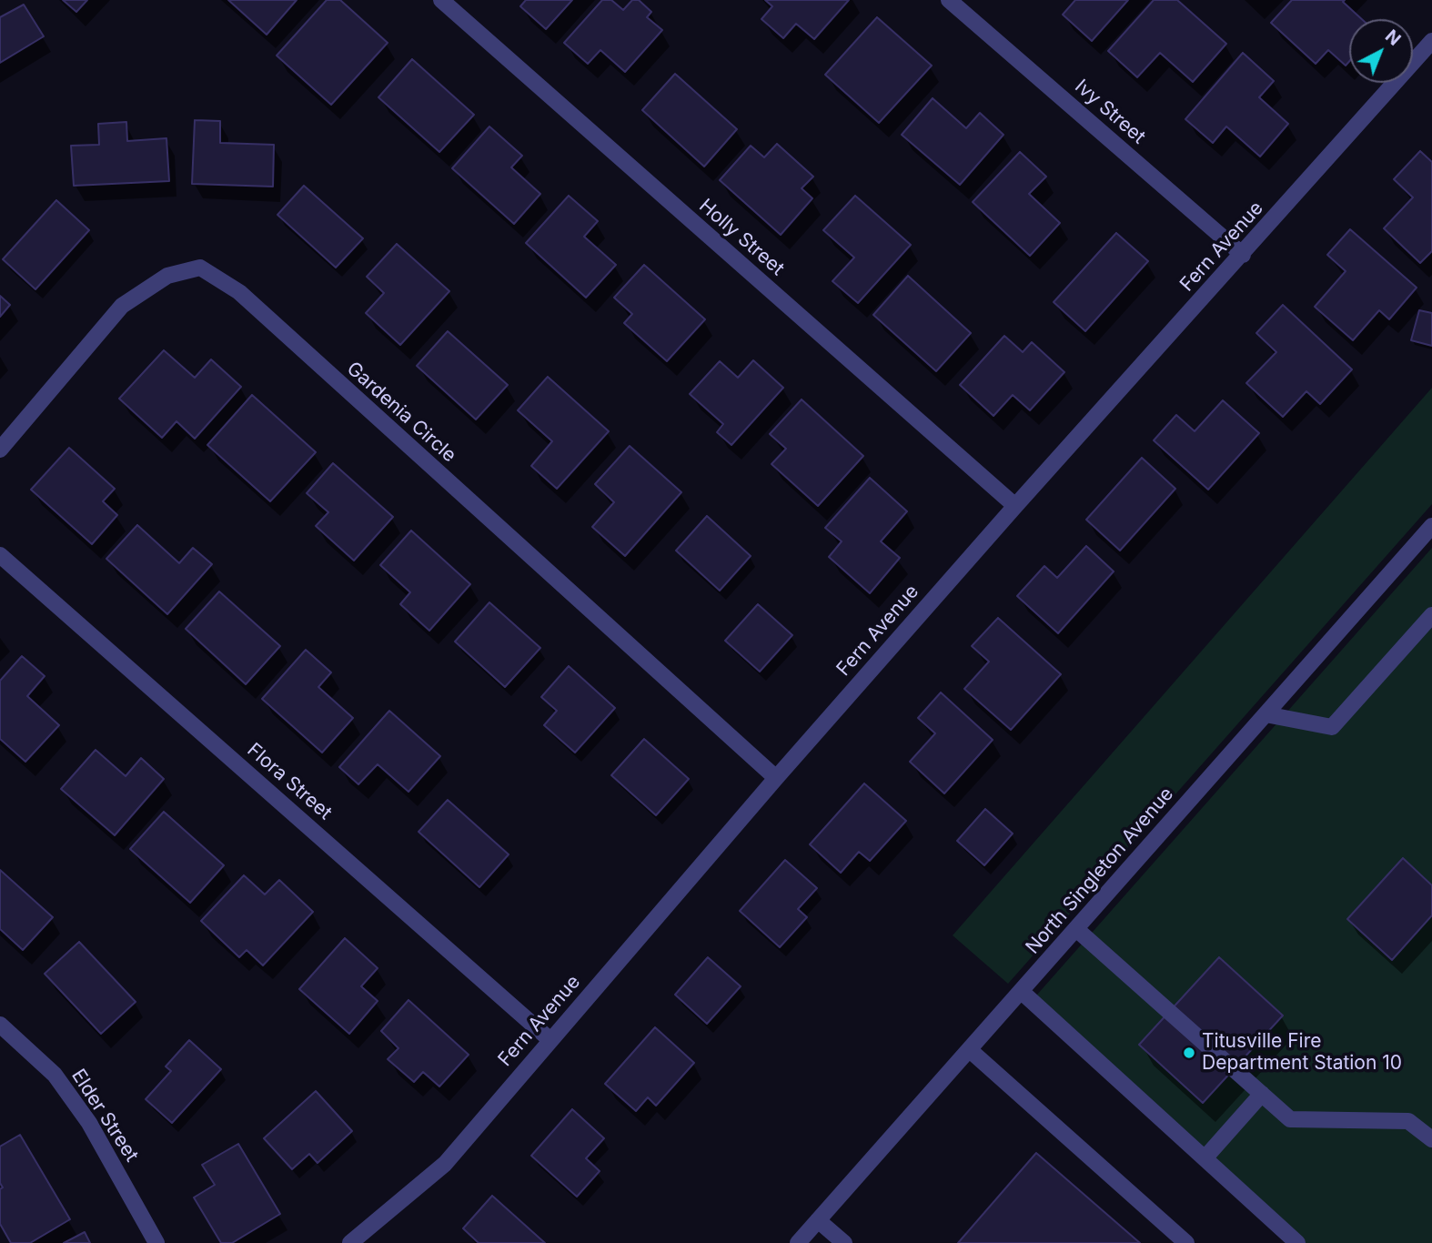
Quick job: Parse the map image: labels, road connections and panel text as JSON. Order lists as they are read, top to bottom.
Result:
{
  "streets": {
    "street": [
      "Ivy Street",
      "Holly Street",
      "Fern Avenue",
      "Gardenia Circle",
      "Flora Street",
      "North Singleton Avenue",
      "Elder Street"
    ]
  },
  "crossings": [
    ["Ivy Street", "Fern Avenue"],
    ["Holly Street", "Fern Avenue"],
    ["Fern Avenue", "Gardenia Circle"],
    ["Fern Avenue", "Flora Street"]
  ],
  "places": ["Titusville Fire Department Station 10"],
  "north": "top right"
}
